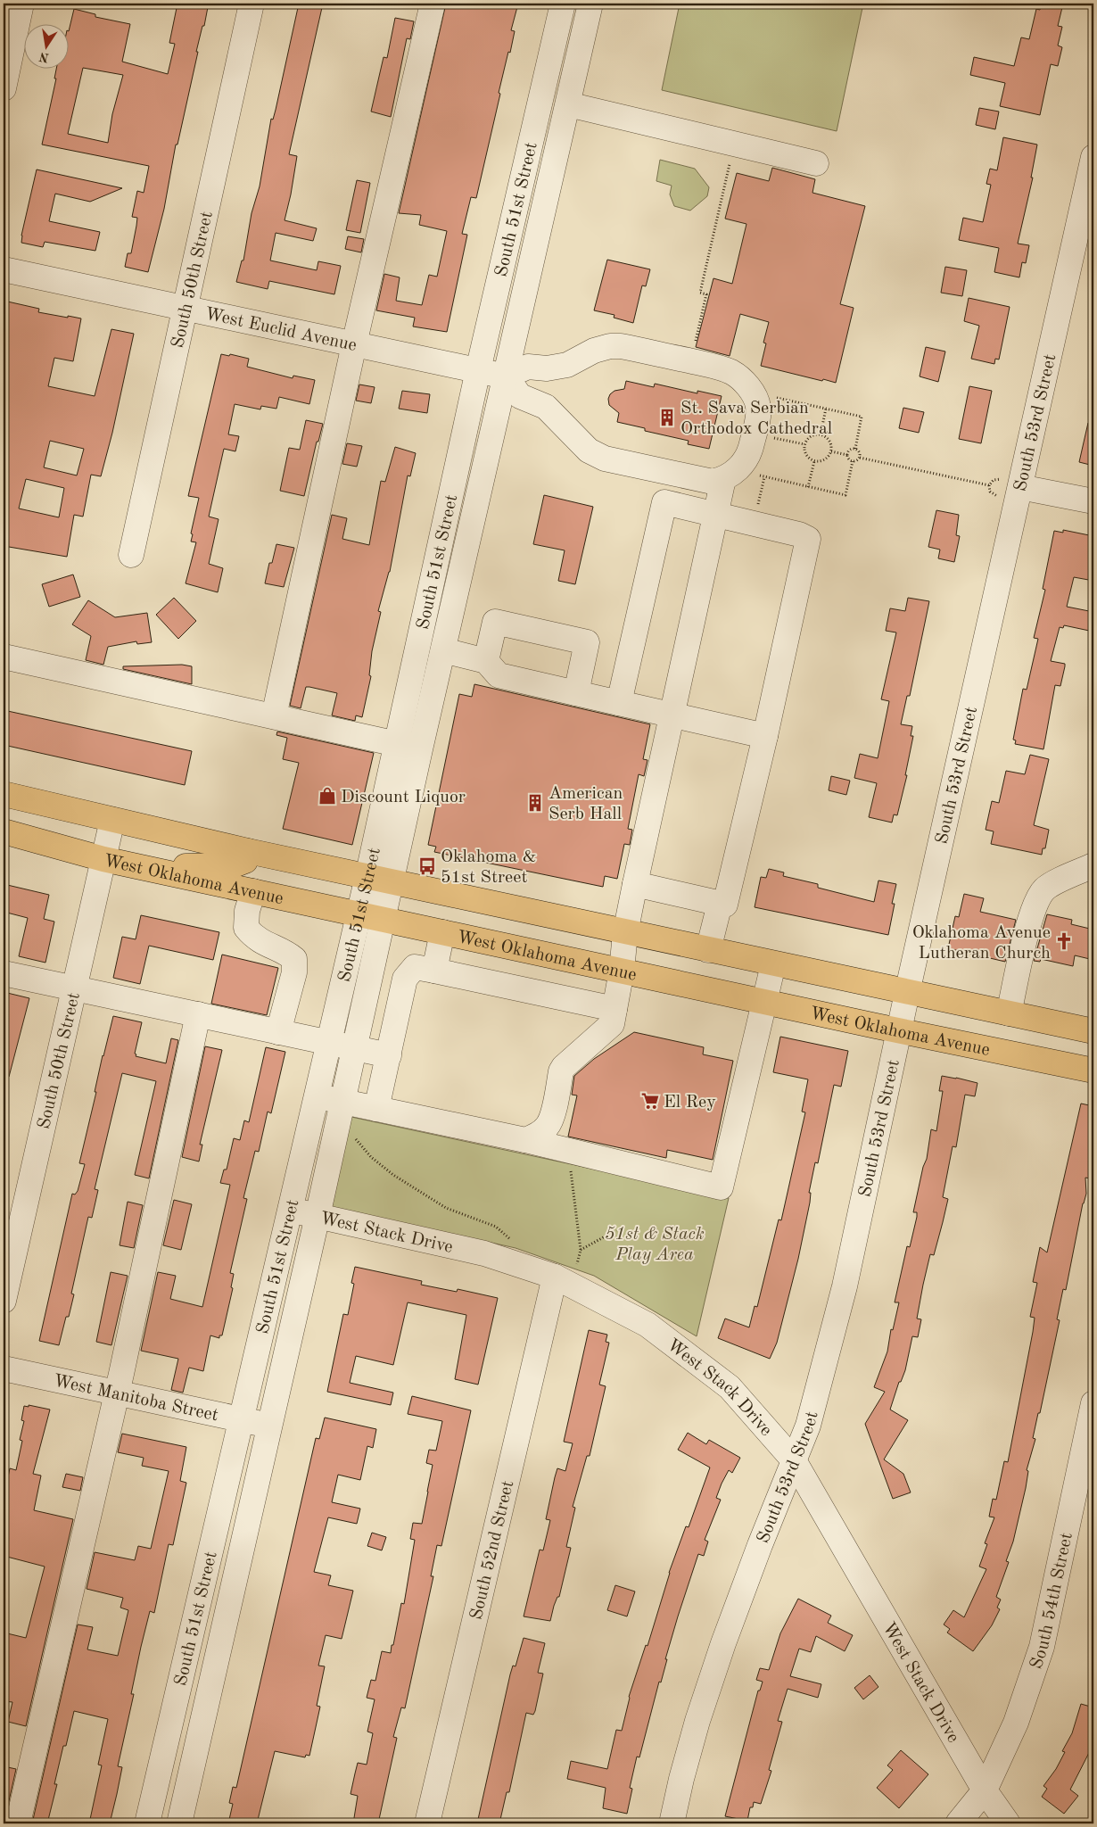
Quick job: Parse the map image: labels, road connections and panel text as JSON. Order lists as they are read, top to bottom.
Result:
{
  "streets": {
    "main road": ["West Oklahoma Avenue"],
    "street": [
      "South 51st Street",
      "South 50th Street",
      "West Euclid Avenue",
      "South 53rd Street",
      "West Stack Drive",
      "West Manitoba Street",
      "South 52nd Street",
      "South 54th Street"
    ]
  },
  "crossings": [
    ["South 51st Street", "West Euclid Avenue"],
    ["South 51st Street", "West Oklahoma Avenue"],
    ["South 51st Street", "West Stack Drive"],
    ["South 51st Street", "West Manitoba Street"],
    ["South 50th Street", "West Euclid Avenue"],
    ["South 50th Street", "West Oklahoma Avenue"],
    ["South 53rd Street", "West Oklahoma Avenue"],
    ["South 53rd Street", "West Stack Drive"],
    ["West Stack Drive", "South 52nd Street"],
    ["West Stack Drive", "South 54th Street"]
  ],
  "parks": ["51st & Stack Play Area"],
  "places": {
    "building": ["St. Sava Serbian Orthodox Cathedral", "American Serb Hall"],
    "shop": ["Discount Liquor"],
    "bus stop": ["Oklahoma & 51st Street"],
    "church": ["Oklahoma Avenue Lutheran Church"],
    "supermarket": ["El Rey"]
  },
  "north": "bottom"
}
